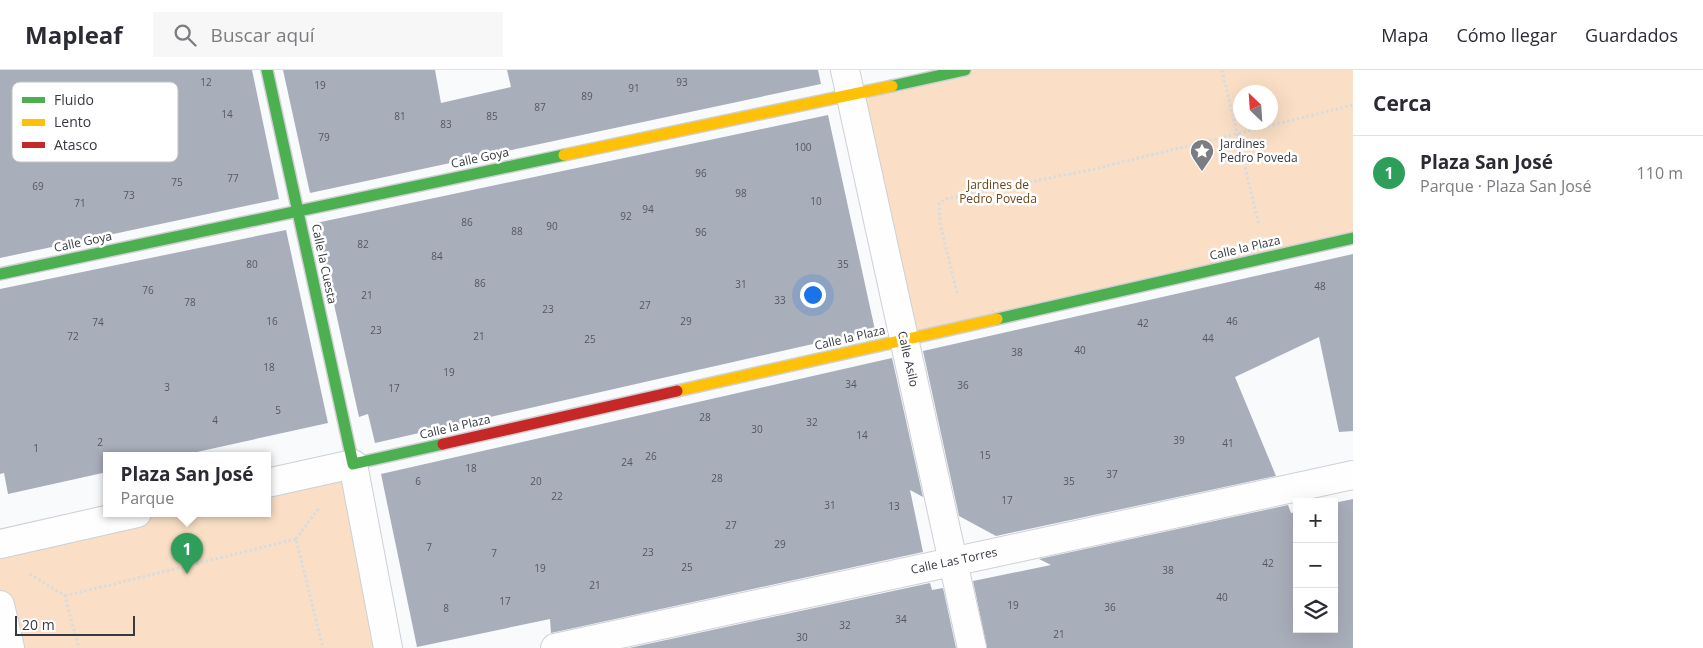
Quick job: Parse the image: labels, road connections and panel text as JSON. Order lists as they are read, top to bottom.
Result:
{
  "streets": {
    "street": [
      "Calle Goya",
      "Calle la Plaza",
      "Calle la Cuesta",
      "Calle Asilo",
      "Calle Las Torres"
    ]
  },
  "crossings": [
    ["Calle Goya", "Calle la Cuesta"],
    ["Calle Goya", "Calle Asilo"],
    ["Calle la Plaza", "Calle la Cuesta"],
    ["Calle la Plaza", "Calle Asilo"],
    ["Calle Asilo", "Calle Las Torres"]
  ],
  "parks": ["Jardines de Pedro Poveda"],
  "places": {
    "place": ["Jardines Pedro Poveda"]
  },
  "house_numbers": [
    "12",
    "93",
    "19",
    "91",
    "89",
    "87",
    "14",
    "81",
    "85",
    "83",
    "79",
    "100",
    "96",
    "77",
    "75",
    "69",
    "98",
    "73",
    "10",
    "71",
    "94",
    "92",
    "86",
    "90",
    "88",
    "96",
    "82",
    "84",
    "80",
    "35",
    "86",
    "31",
    "48",
    "76",
    "21",
    "33",
    "78",
    "27",
    "23",
    "16",
    "29",
    "46",
    "74",
    "42",
    "23",
    "72",
    "21",
    "44",
    "25",
    "40",
    "38",
    "18",
    "19",
    "34",
    "36",
    "3",
    "17",
    "5",
    "28",
    "4",
    "32",
    "30",
    "14",
    "39",
    "2",
    "41",
    "1",
    "15",
    "26",
    "24",
    "18",
    "37",
    "28",
    "6",
    "20",
    "35",
    "22",
    "17",
    "31",
    "13",
    "27",
    "29",
    "7",
    "23",
    "7",
    "42",
    "25",
    "19",
    "38",
    "21",
    "40",
    "17",
    "19",
    "36",
    "8",
    "34",
    "32",
    "21",
    "30"
  ],
  "legend": ["Fluido", "Lento", "Atasco"],
  "scale_bar": "20 m",
  "north": "top left",
  "page": {
    "header": "Mapleaf",
    "search": "Buscar aquí",
    "nav": ["Mapa", "Cómo llegar", "Guardados"],
    "heading": "Cerca",
    "list": [
      {
        "mark": "1",
        "name": "Plaza San José",
        "note": "Parque · Plaza San José",
        "value": "110 m"
      }
    ],
    "popup": ["Plaza San José", "Parque"],
    "map_buttons": ["+", "−"],
    "pins": "1",
    "scale": "20 m"
  }
}
